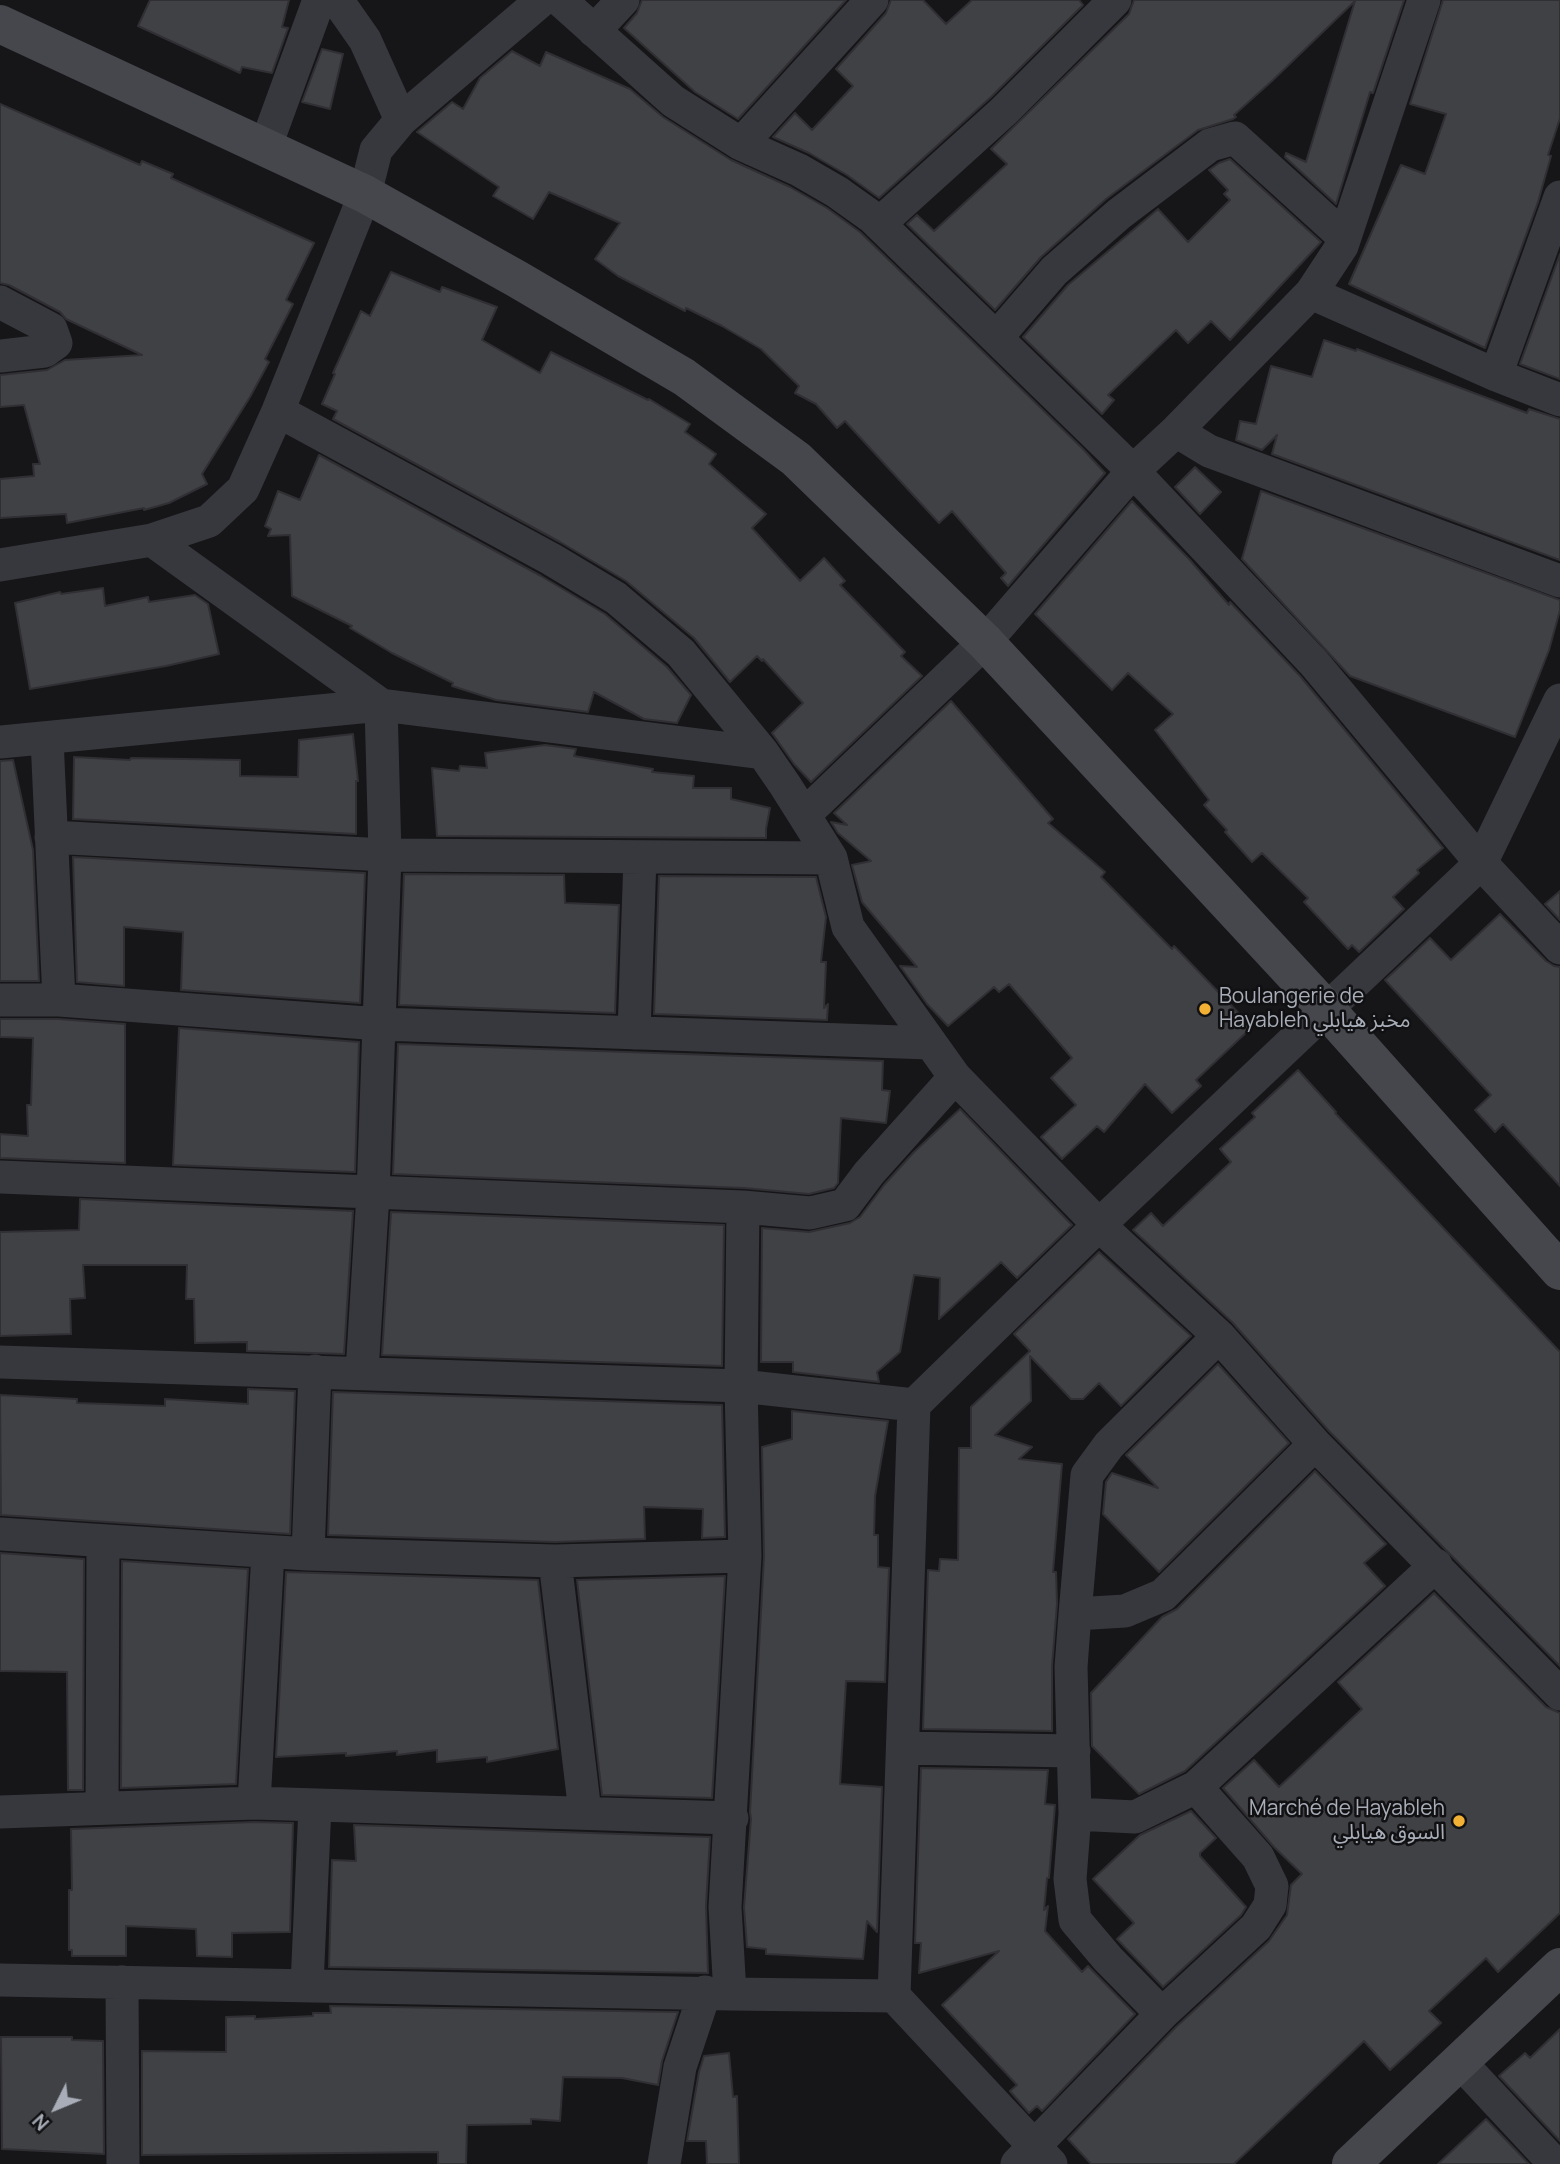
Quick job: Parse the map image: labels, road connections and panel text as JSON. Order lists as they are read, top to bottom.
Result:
{
  "places": ["Boulangerie de Hayableh مخبز هيابلي", "Marché de Hayableh السوق هيابلي"],
  "north": "bottom left"
}
